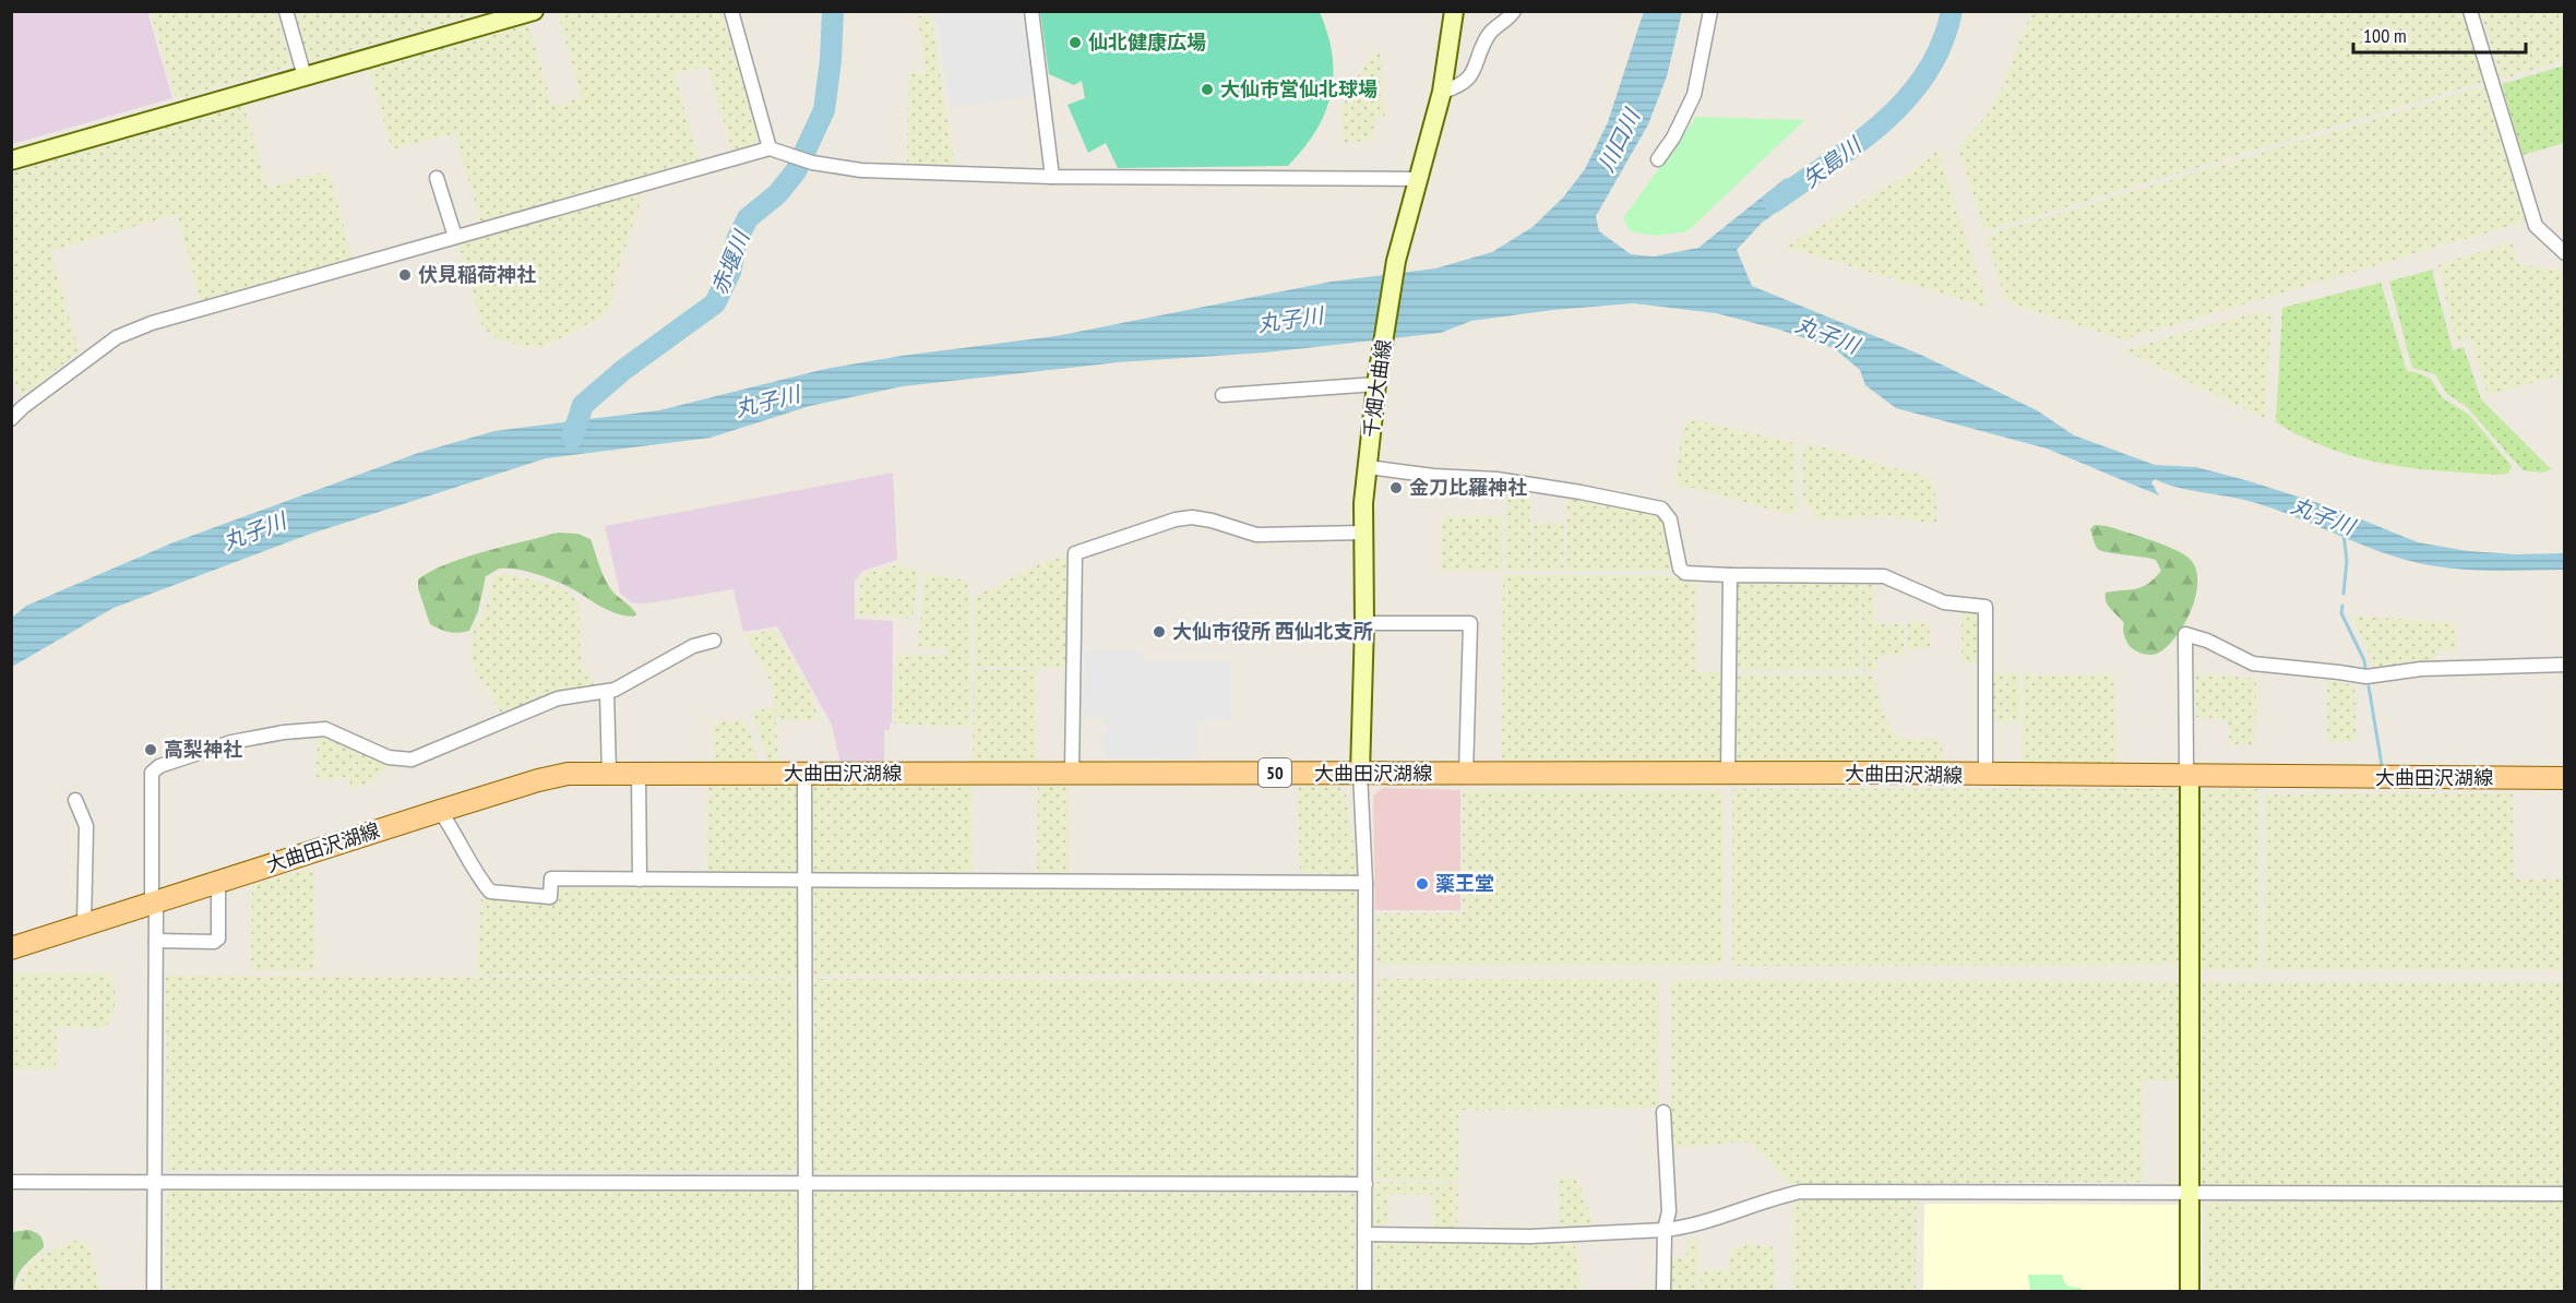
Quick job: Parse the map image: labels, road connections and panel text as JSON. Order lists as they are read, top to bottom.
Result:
{
  "streets": {
    "main road": ["50", "大曲田沢湖線"],
    "street": ["千畑大曲線"]
  },
  "crossings": [
    ["千畑大曲線", "大曲田沢湖線"]
  ],
  "water": [
    "川口川",
    "矢島川",
    "赤堰川",
    "丸子川"
  ],
  "places": [
    "仙北健康広場",
    "大仙市営仙北球場",
    "伏見稲荷神社",
    "金刀比羅神社",
    "大仙市役所 西仙北支所",
    "高梨神社",
    "薬王堂"
  ],
  "scale_bar": "100 m"
}
